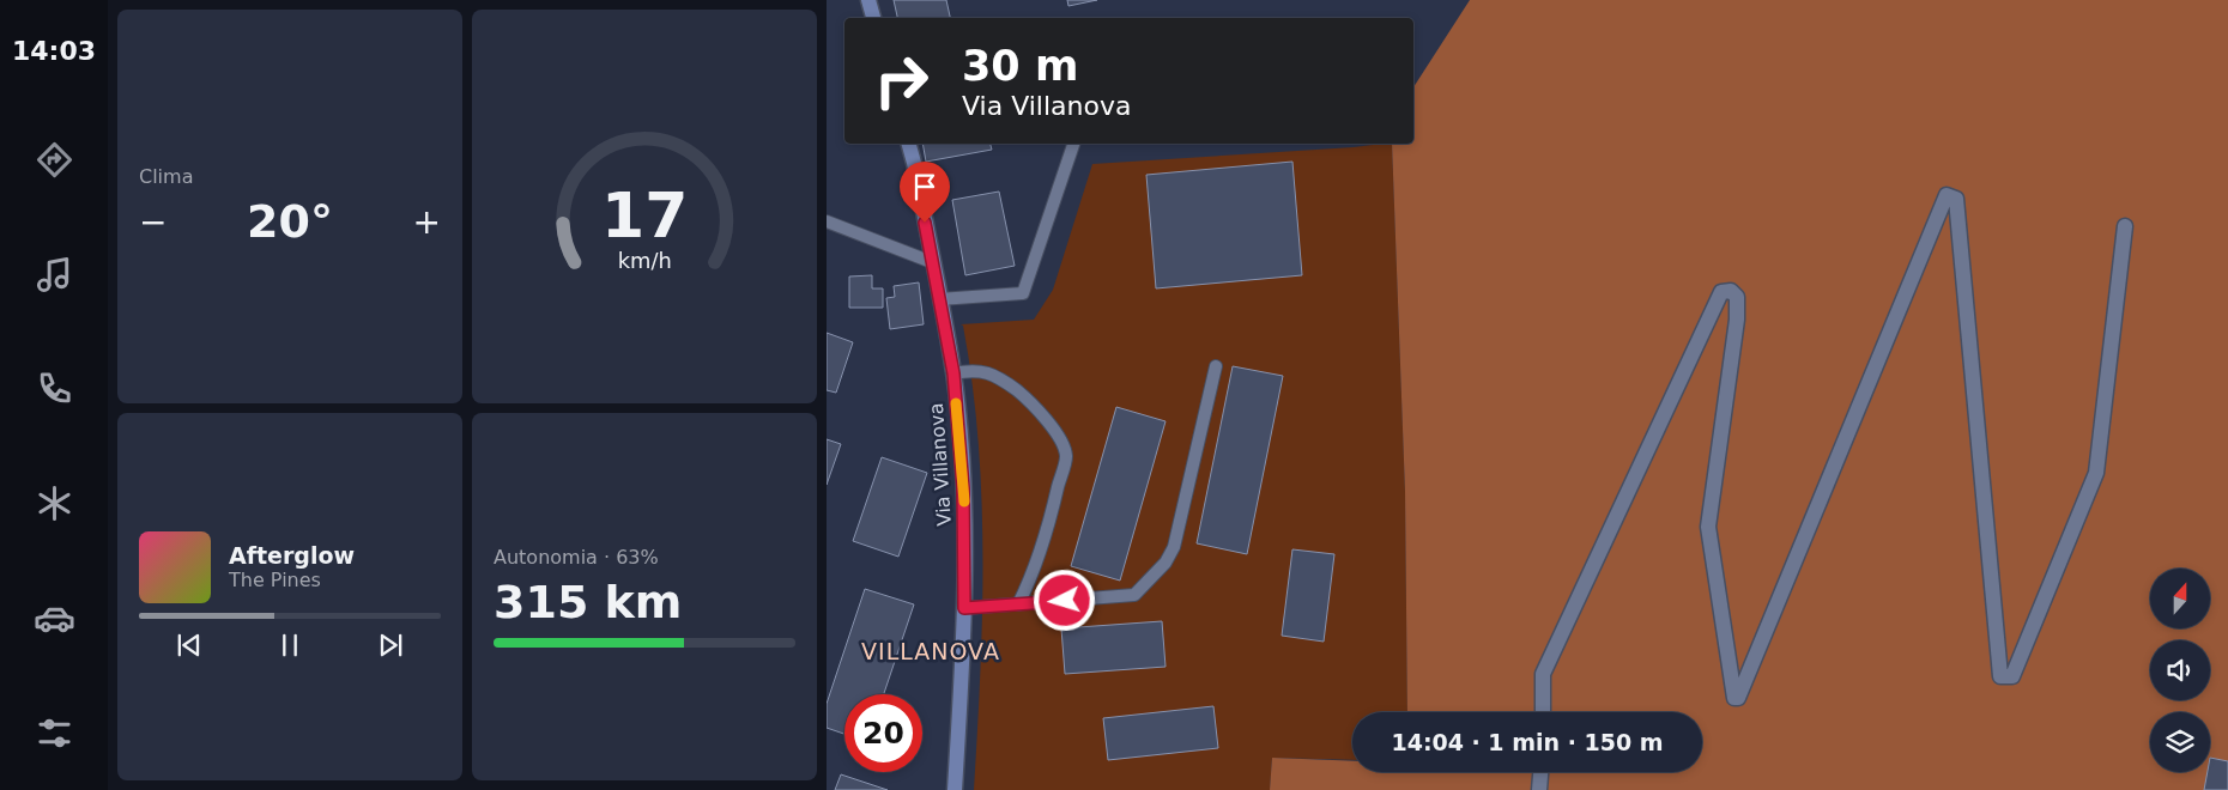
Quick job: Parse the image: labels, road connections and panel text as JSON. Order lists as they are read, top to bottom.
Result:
{
  "streets": {
    "main road": ["Via Villanova"]
  },
  "districts": ["VILLANOVA"],
  "north": "top",
  "page": {
    "tabs": "14:03",
    "tile": [
      "Clima",
      ["Autonomia · 63%", "315 km"]
    ],
    "turn": ["30 m", "Via Villanova"],
    "heat": ["−", "20°", "+"],
    "song": ["Afterglow", "The Pines"],
    "limit": "20",
    "trip": "14:04 · 1 min · 150 m",
    "gauge": ["17", "km/h"]
  }
}
